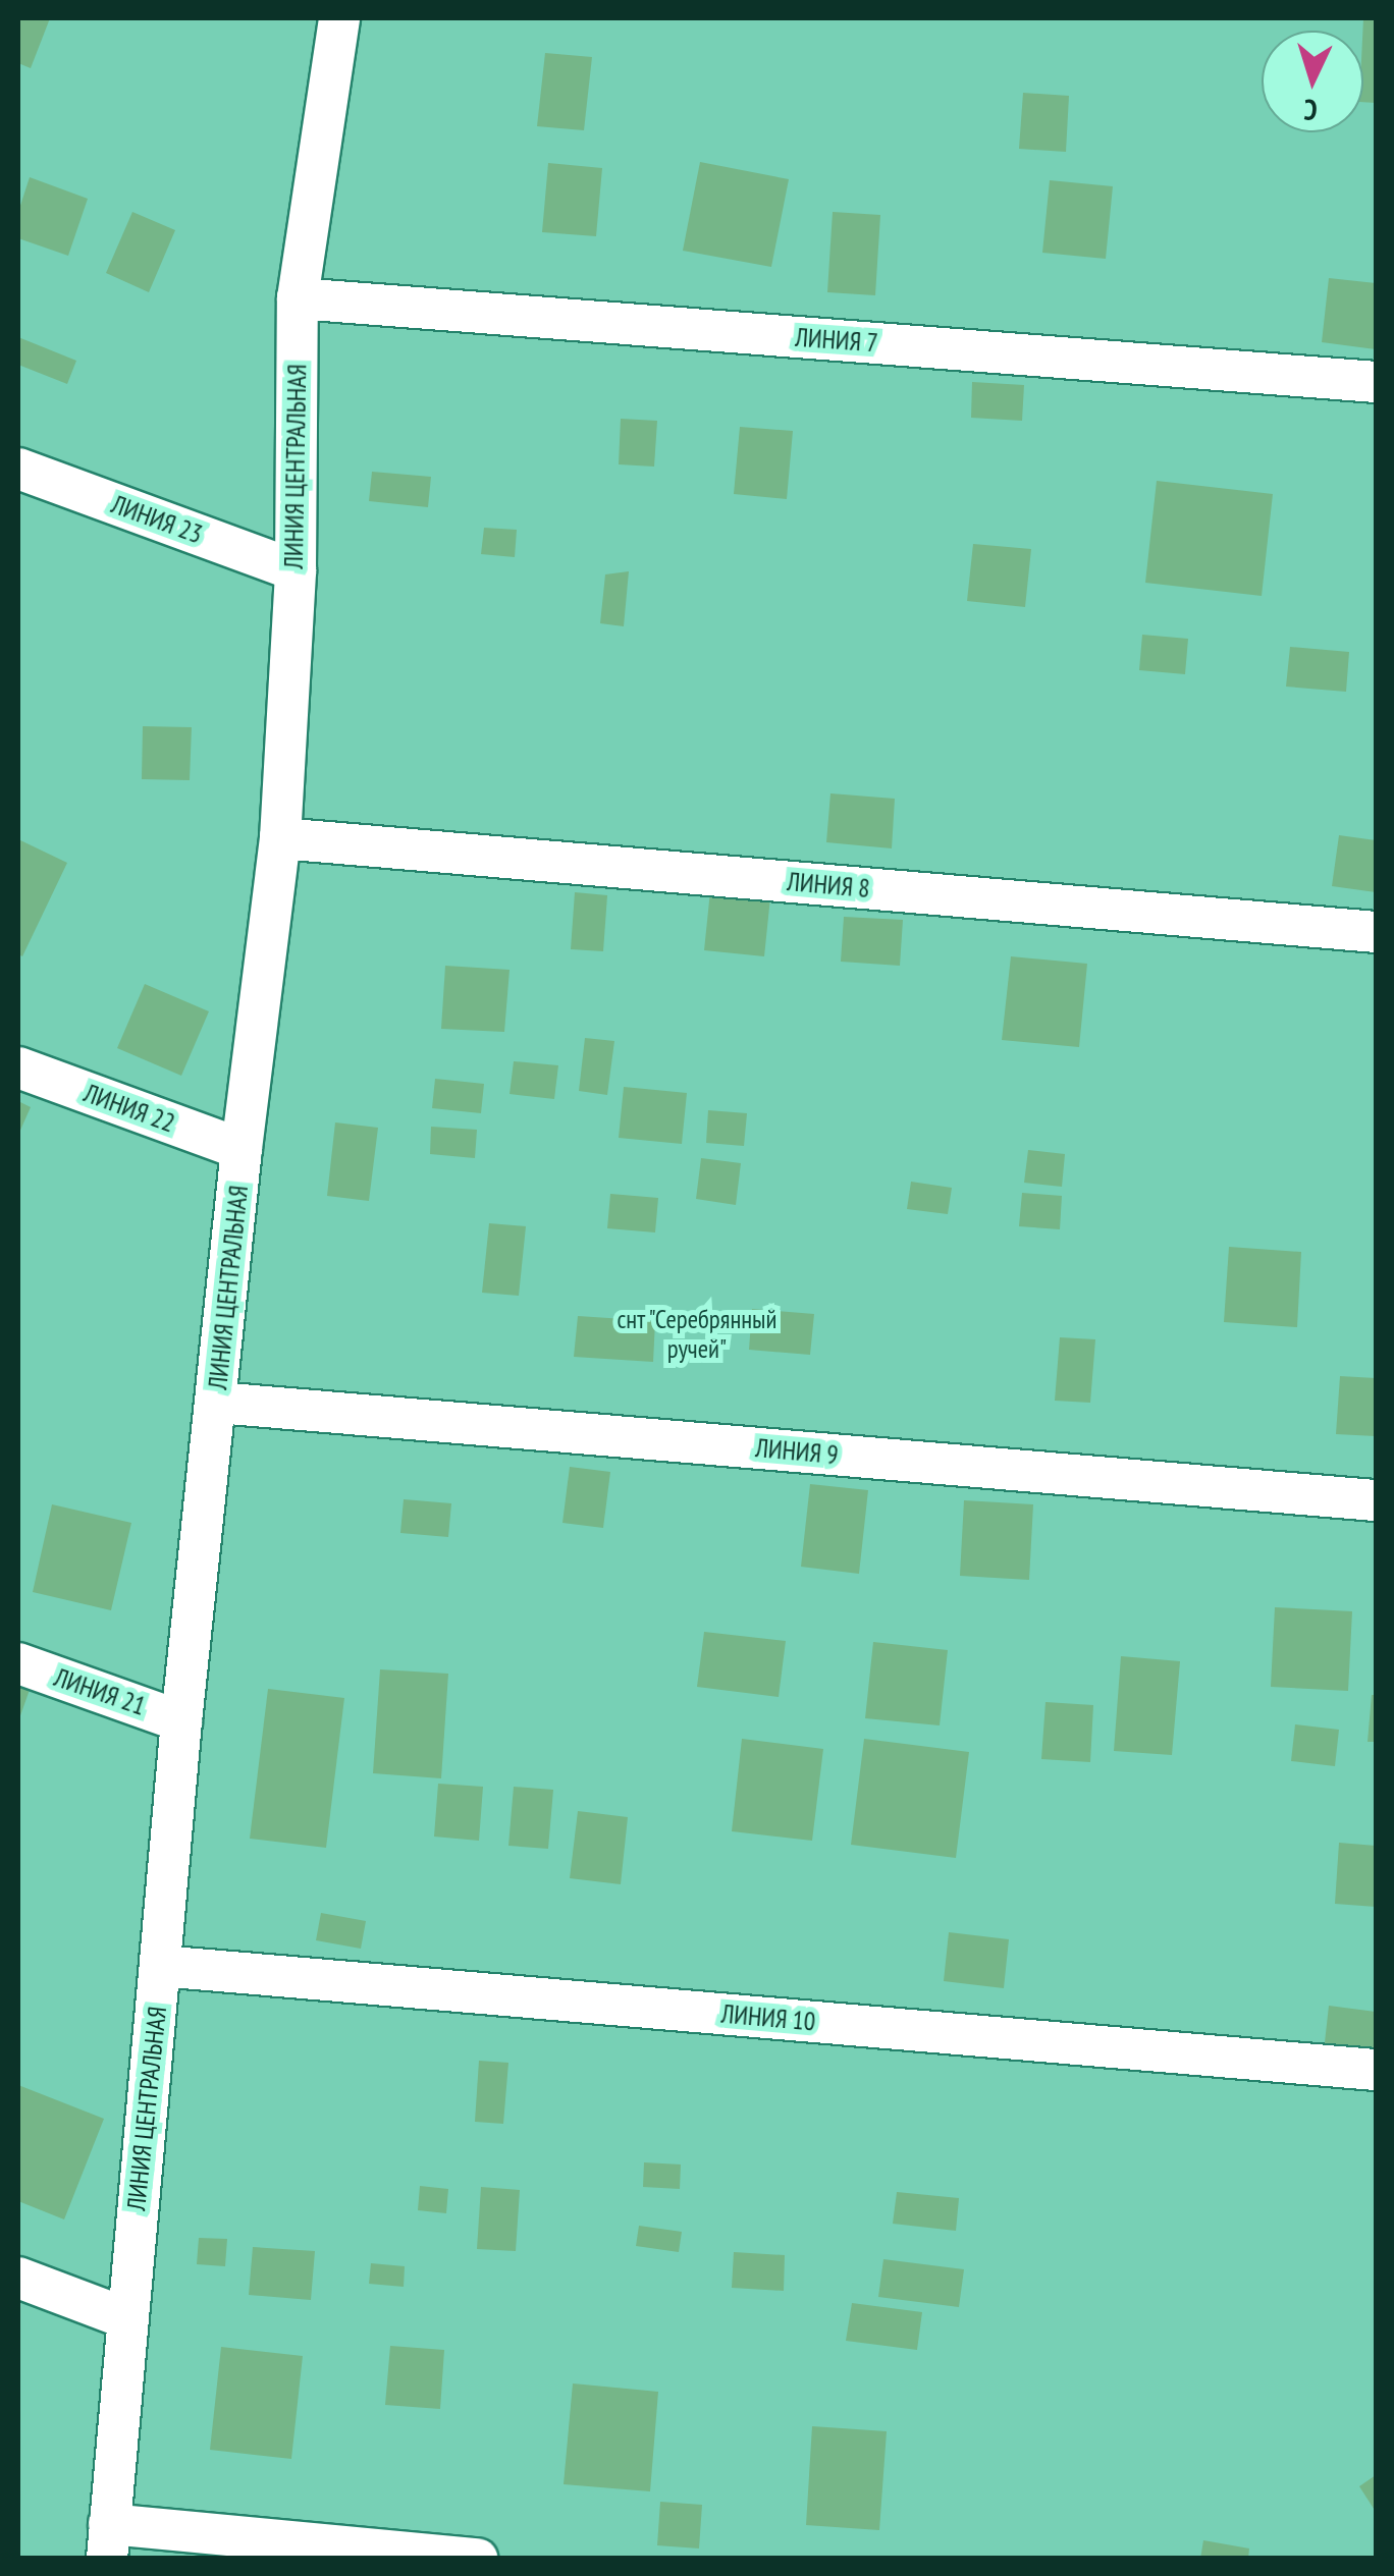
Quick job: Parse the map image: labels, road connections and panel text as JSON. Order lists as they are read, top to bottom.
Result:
{
  "streets": {
    "street": [
      "ЛИНИЯ 7",
      "ЛИНИЯ ЦЕНТРАЛЬНАЯ",
      "ЛИНИЯ 23",
      "ЛИНИЯ 8",
      "ЛИНИЯ 22",
      "ЛИНИЯ 9",
      "ЛИНИЯ 21",
      "ЛИНИЯ 10"
    ]
  },
  "crossings": [
    ["ЛИНИЯ 7", "ЛИНИЯ ЦЕНТРАЛЬНАЯ"],
    ["ЛИНИЯ ЦЕНТРАЛЬНАЯ", "ЛИНИЯ 23"],
    ["ЛИНИЯ ЦЕНТРАЛЬНАЯ", "ЛИНИЯ 8"],
    ["ЛИНИЯ ЦЕНТРАЛЬНАЯ", "ЛИНИЯ 22"],
    ["ЛИНИЯ ЦЕНТРАЛЬНАЯ", "ЛИНИЯ 9"],
    ["ЛИНИЯ ЦЕНТРАЛЬНАЯ", "ЛИНИЯ 21"],
    ["ЛИНИЯ ЦЕНТРАЛЬНАЯ", "ЛИНИЯ 10"]
  ],
  "parks": ["снт \"Серебрянный ручей\""],
  "north": "bottom"
}
